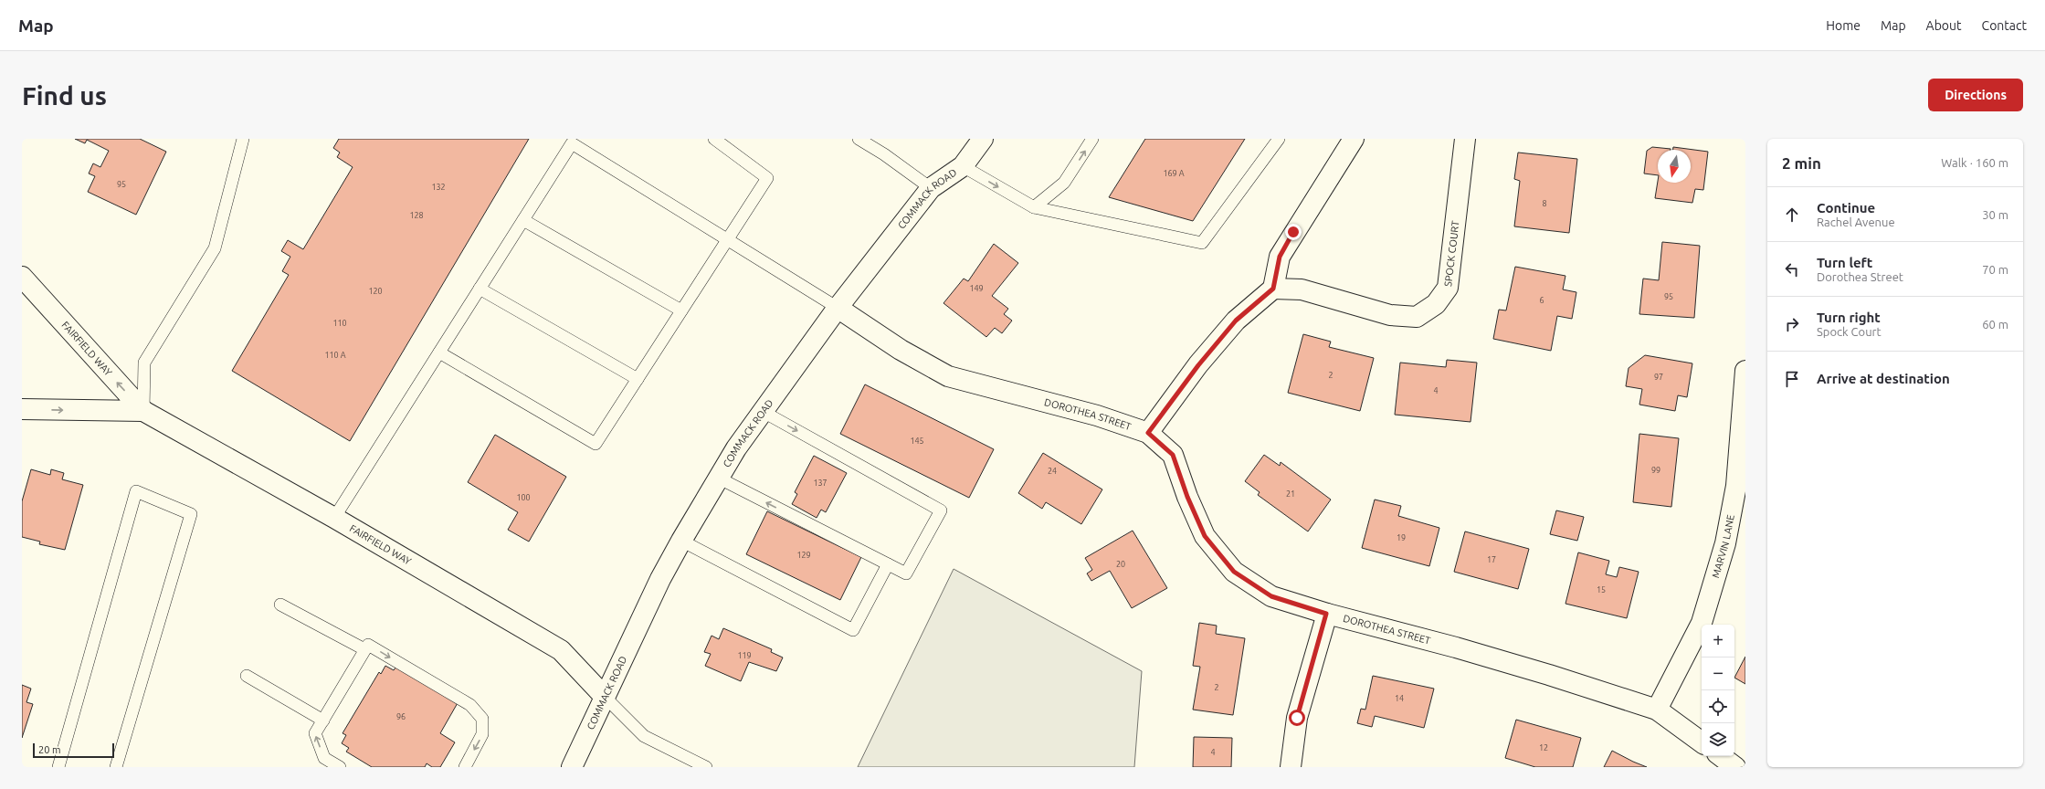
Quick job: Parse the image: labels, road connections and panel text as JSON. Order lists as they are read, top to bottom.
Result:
{
  "streets": {
    "street": [
      "COMMACK ROAD",
      "SPOCK COURT",
      "FAIRFIELD WAY",
      "DOROTHEA STREET",
      "MARVIN LANE"
    ]
  },
  "crossings": [
    ["COMMACK ROAD", "FAIRFIELD WAY"],
    ["COMMACK ROAD", "DOROTHEA STREET"],
    ["DOROTHEA STREET", "MARVIN LANE"]
  ],
  "house_numbers": [
    "169 A",
    "95",
    "132",
    "8",
    "128",
    "149",
    "120",
    "95",
    "6",
    "110",
    "110 A",
    "2",
    "97",
    "4",
    "145",
    "99",
    "24",
    "137",
    "21",
    "100",
    "19",
    "129",
    "17",
    "20",
    "15",
    "119",
    "2",
    "14",
    "96",
    "12",
    "4"
  ],
  "scale_bar": "20 m",
  "north": "bottom",
  "page": {
    "header": "Map",
    "nav": [
      "Home",
      "Map",
      "About",
      "Contact"
    ],
    "buttons": "Directions",
    "title": "Find us",
    "heading": ["2 min", "Walk · 160 m"],
    "list": [
      ["Continue", "Rachel Avenue", "30 m"],
      ["Turn left", "Dorothea Street", "70 m"],
      ["Turn right", "Spock Court", "60 m"],
      "Arrive at destination"
    ],
    "map_buttons": ["+", "−"],
    "scale": "20 m"
  }
}
